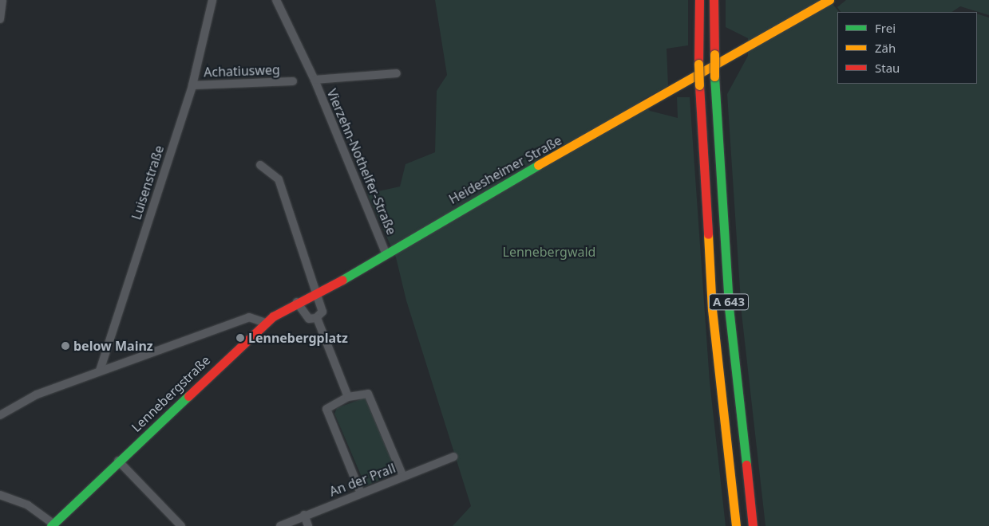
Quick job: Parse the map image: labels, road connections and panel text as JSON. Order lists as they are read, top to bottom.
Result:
{
  "streets": {
    "main road": ["Heidesheimer Straße", "A 643", "Lennebergstraße"],
    "street": [
      "Achatiusweg",
      "Vierzehn-Nothelfer-Straße",
      "Luisenstraße",
      "An der Prall"
    ]
  },
  "crossings": [
    ["Achatiusweg", "Luisenstraße"],
    ["Vierzehn-Nothelfer-Straße", "Heidesheimer Straße"],
    ["Heidesheimer Straße", "Lennebergstraße"]
  ],
  "parks": ["Lennebergwald"],
  "places": ["Lennebergplatz", "below Mainz"],
  "legend": ["Frei", "Zäh", "Stau"]
}
